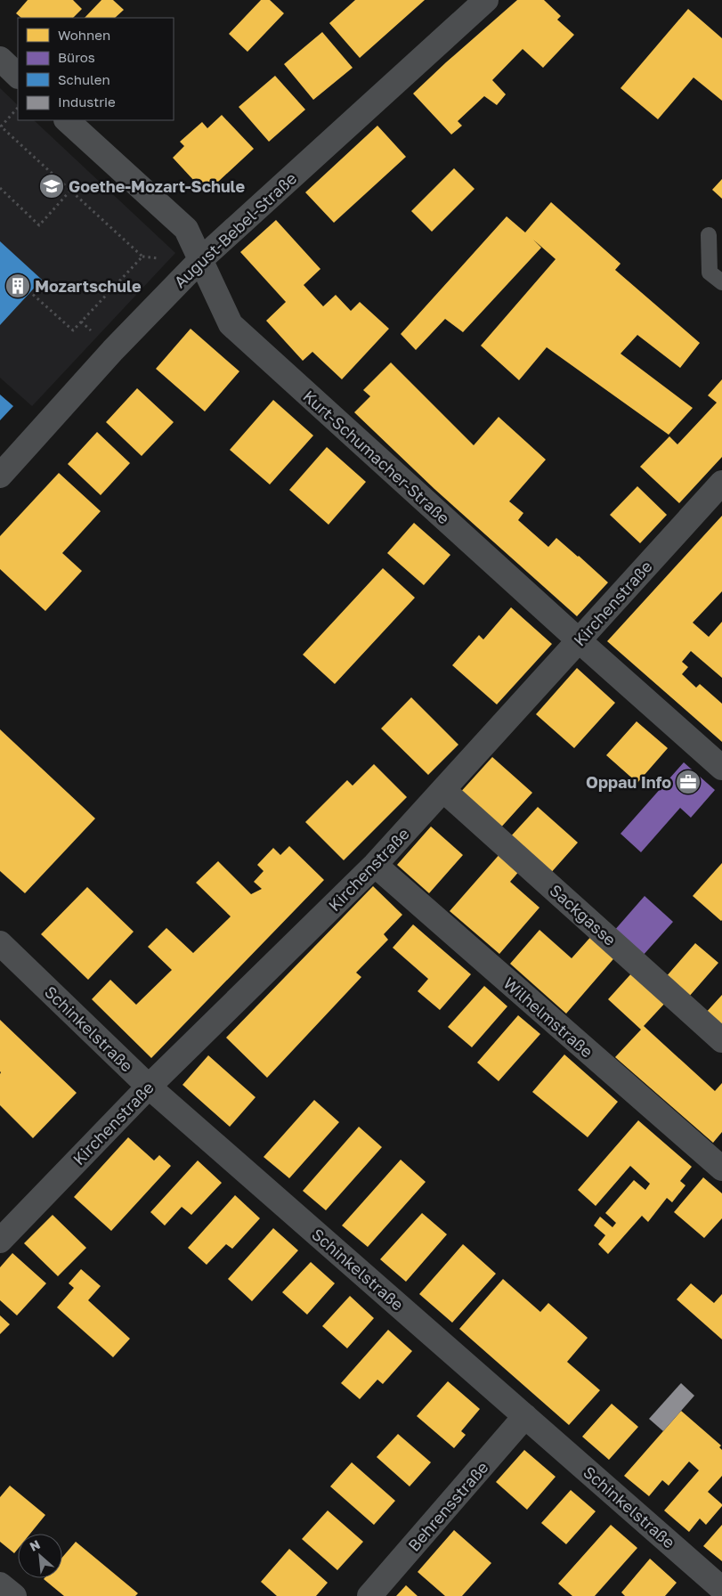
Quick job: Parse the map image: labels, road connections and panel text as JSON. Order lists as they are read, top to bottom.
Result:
{
  "streets": {
    "street": [
      "August-Bebel-Straße",
      "Kurt-Schumacher-Straße",
      "Kirchenstraße",
      "Sackgasse",
      "Wilhelmstraße",
      "Schinkelstraße",
      "Behrensstraße"
    ]
  },
  "crossings": [
    ["August-Bebel-Straße", "Kurt-Schumacher-Straße"],
    ["Kurt-Schumacher-Straße", "Kirchenstraße"],
    ["Kirchenstraße", "Sackgasse"],
    ["Kirchenstraße", "Wilhelmstraße"],
    ["Kirchenstraße", "Schinkelstraße"],
    ["Schinkelstraße", "Behrensstraße"]
  ],
  "places": {
    "school or university": ["Goethe-Mozart-Schule"],
    "building": ["Mozartschule"],
    "office": ["Oppau Info"]
  },
  "legend": [
    "Wohnen",
    "Büros",
    "Schulen",
    "Industrie"
  ],
  "north": "top left"
}
